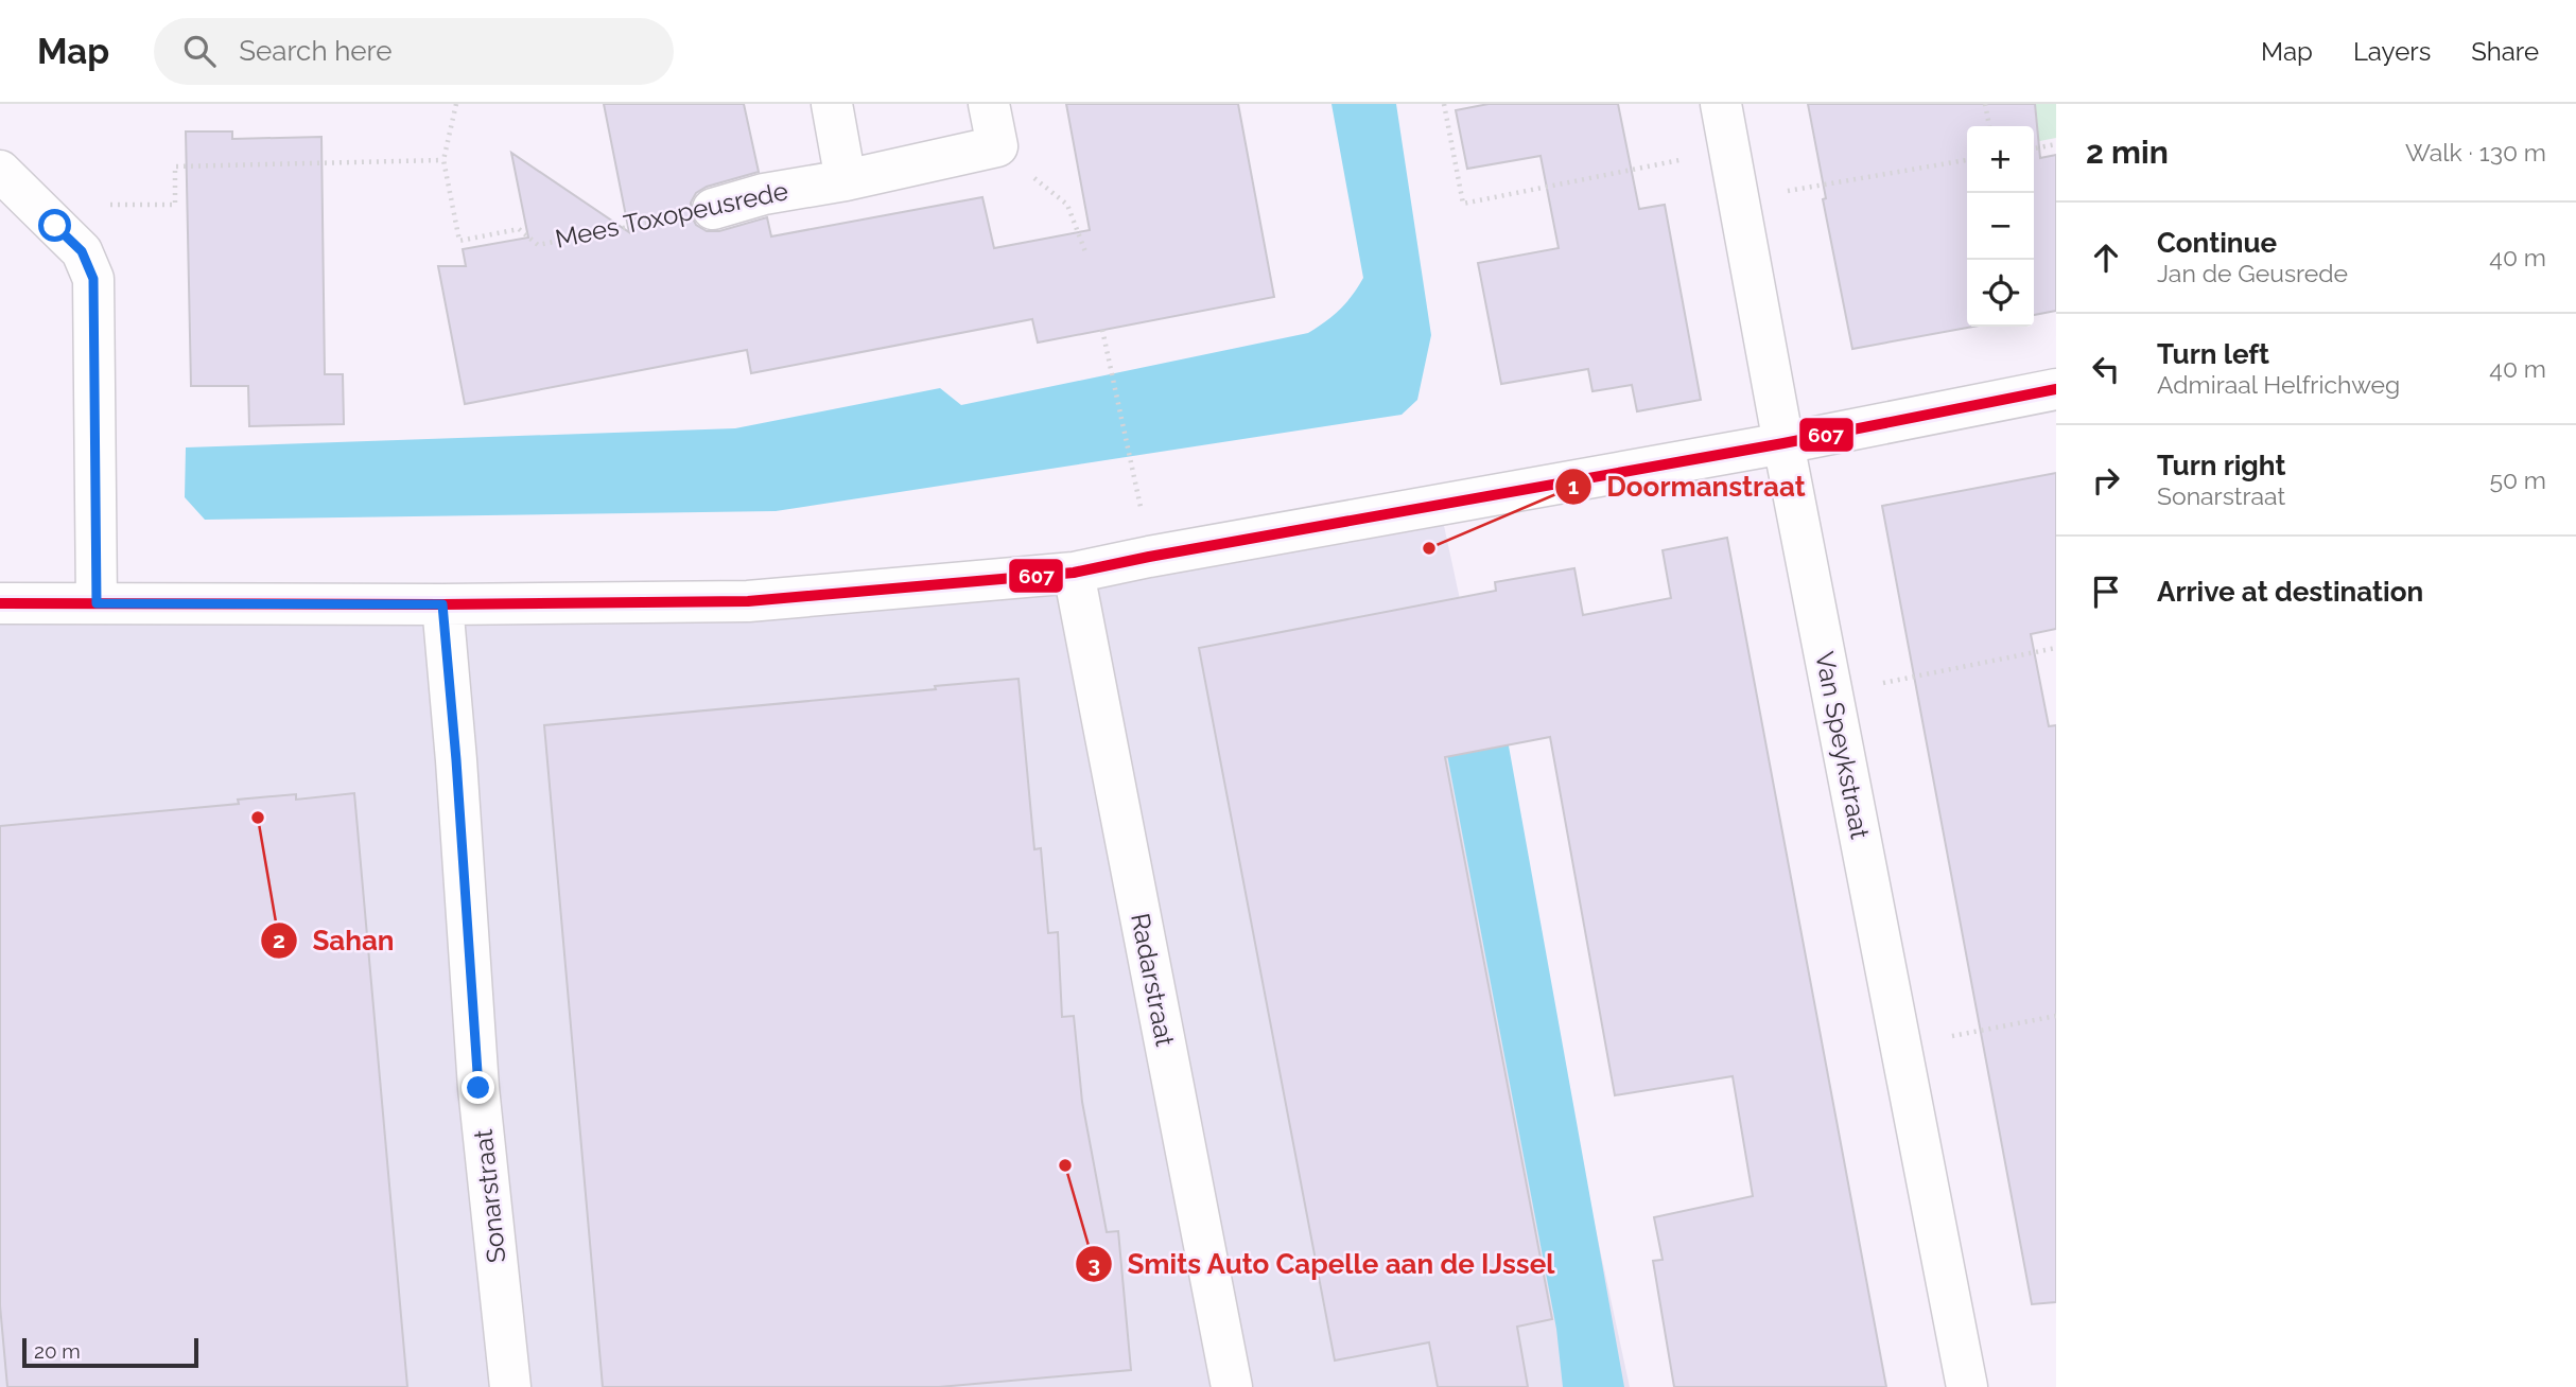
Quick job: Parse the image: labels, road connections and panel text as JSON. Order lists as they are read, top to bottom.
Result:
{
  "streets": {
    "street": [
      "Mees Toxopeusrede",
      "Van Speykstraat",
      "Radarstraat",
      "Sonarstraat"
    ]
  },
  "places": ["Doormanstraat", "Sahan", "Smits Auto Capelle aan de IJssel"],
  "lines": ["transit line 607"],
  "scale_bar": "20 m",
  "page": {
    "header": "Map",
    "search": "Search here",
    "nav": ["Map", "Layers", "Share"],
    "heading": ["2 min", "Walk · 130 m"],
    "map_buttons": ["+", "−"],
    "list": [
      ["Continue", "Jan de Geusrede", "40 m"],
      ["Turn left", "Admiraal Helfrichweg", "40 m"],
      ["Turn right", "Sonarstraat", "50 m"],
      "Arrive at destination"
    ],
    "scale": "20 m"
  }
}
